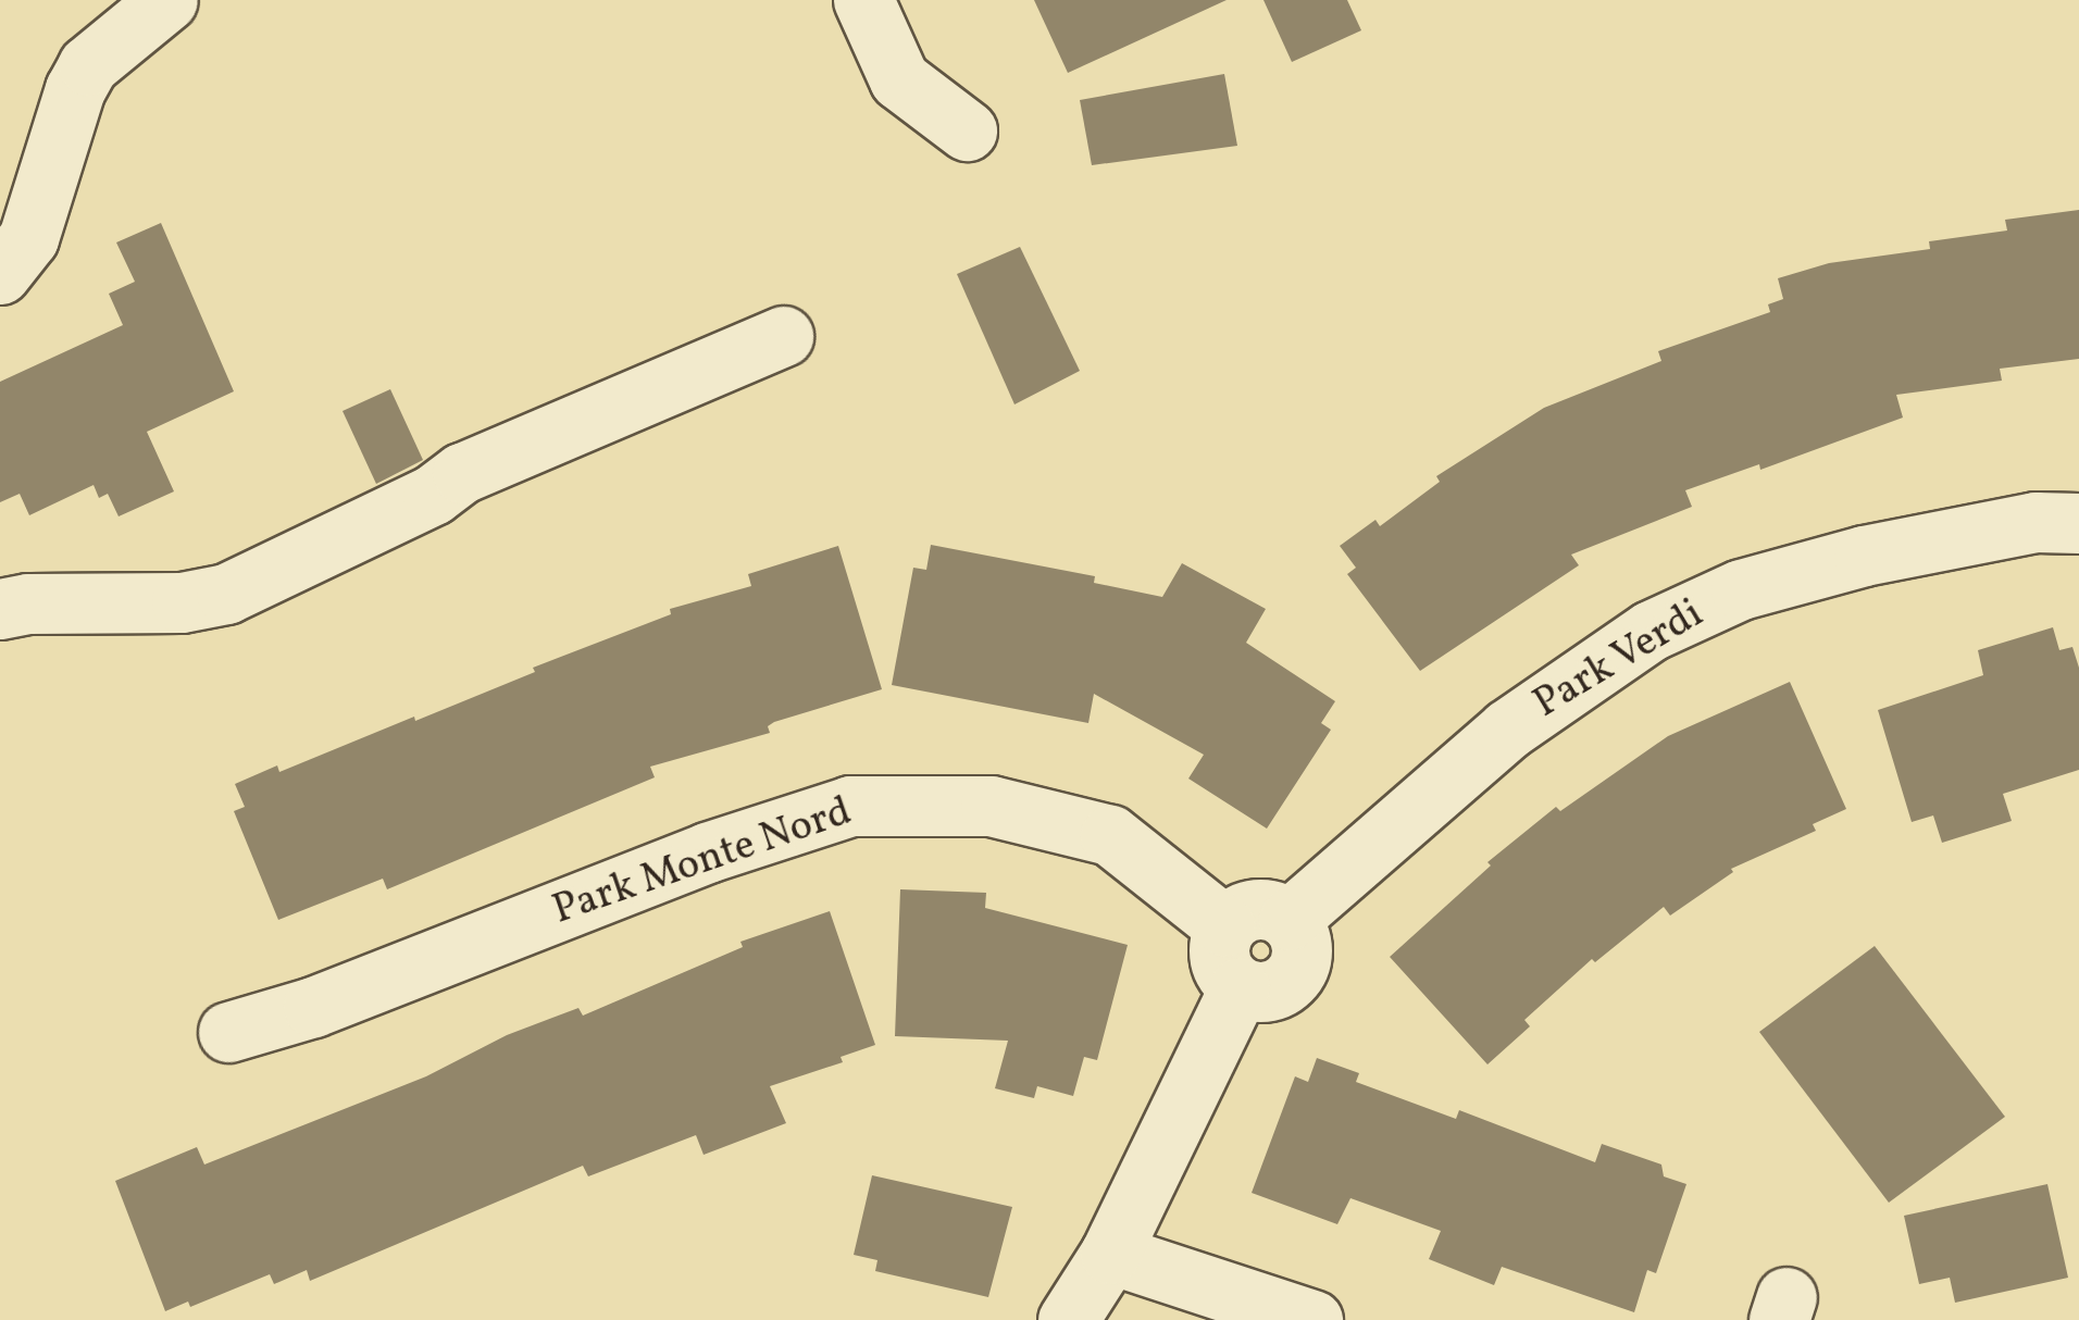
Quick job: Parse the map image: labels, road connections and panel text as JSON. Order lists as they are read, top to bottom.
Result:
{
  "streets": {
    "street": ["Park Verdi", "Park Monte Nord"]
  },
  "crossings": [
    ["Park Verdi", "Park Monte Nord"]
  ]
}
